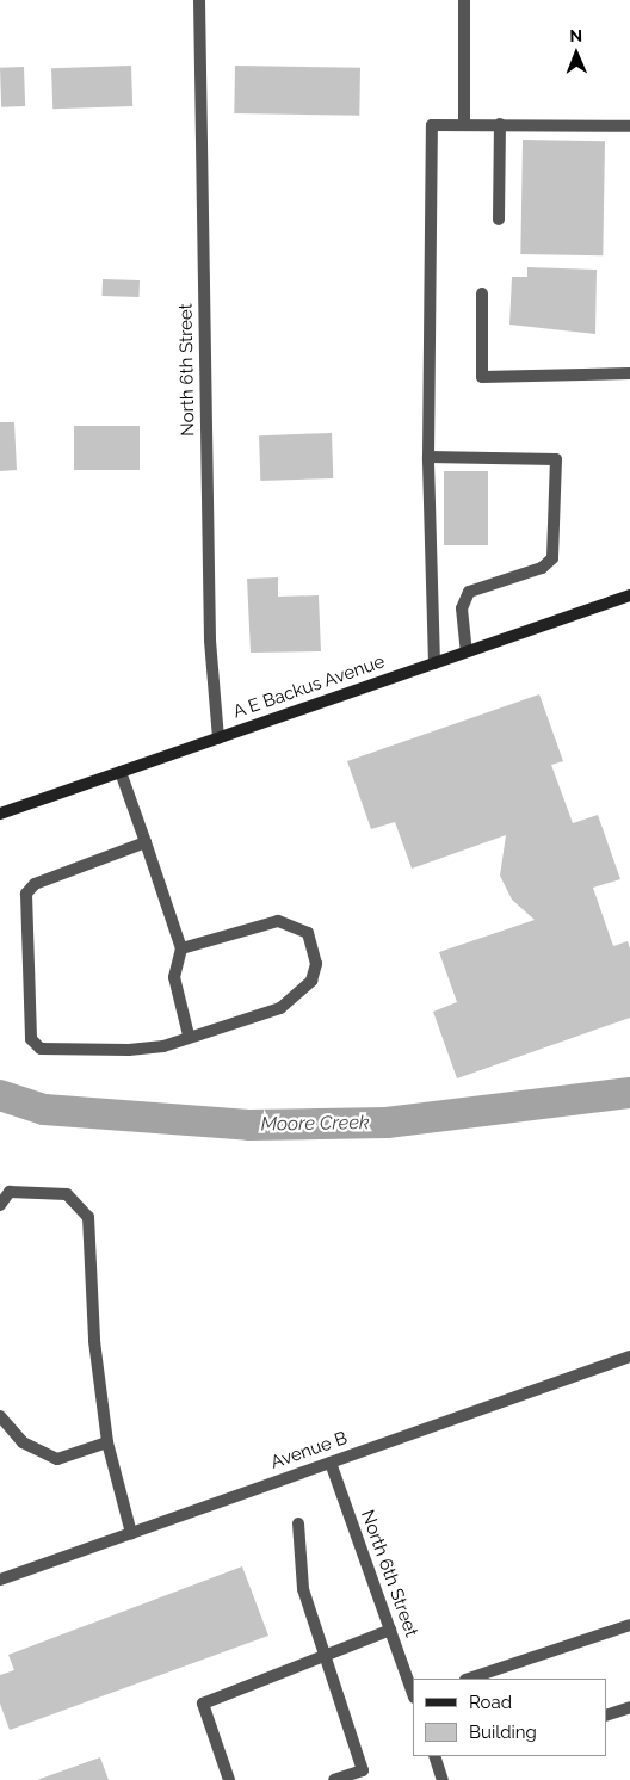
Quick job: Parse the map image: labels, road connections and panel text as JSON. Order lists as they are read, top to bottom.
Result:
{
  "streets": {
    "street": ["North 6th Street", "A E Backus Avenue", "Avenue B"]
  },
  "crossings": [
    ["North 6th Street", "A E Backus Avenue"],
    ["North 6th Street", "Avenue B"]
  ],
  "water": ["Moore Creek"],
  "legend": ["Road", "Building"],
  "north": "top"
}
